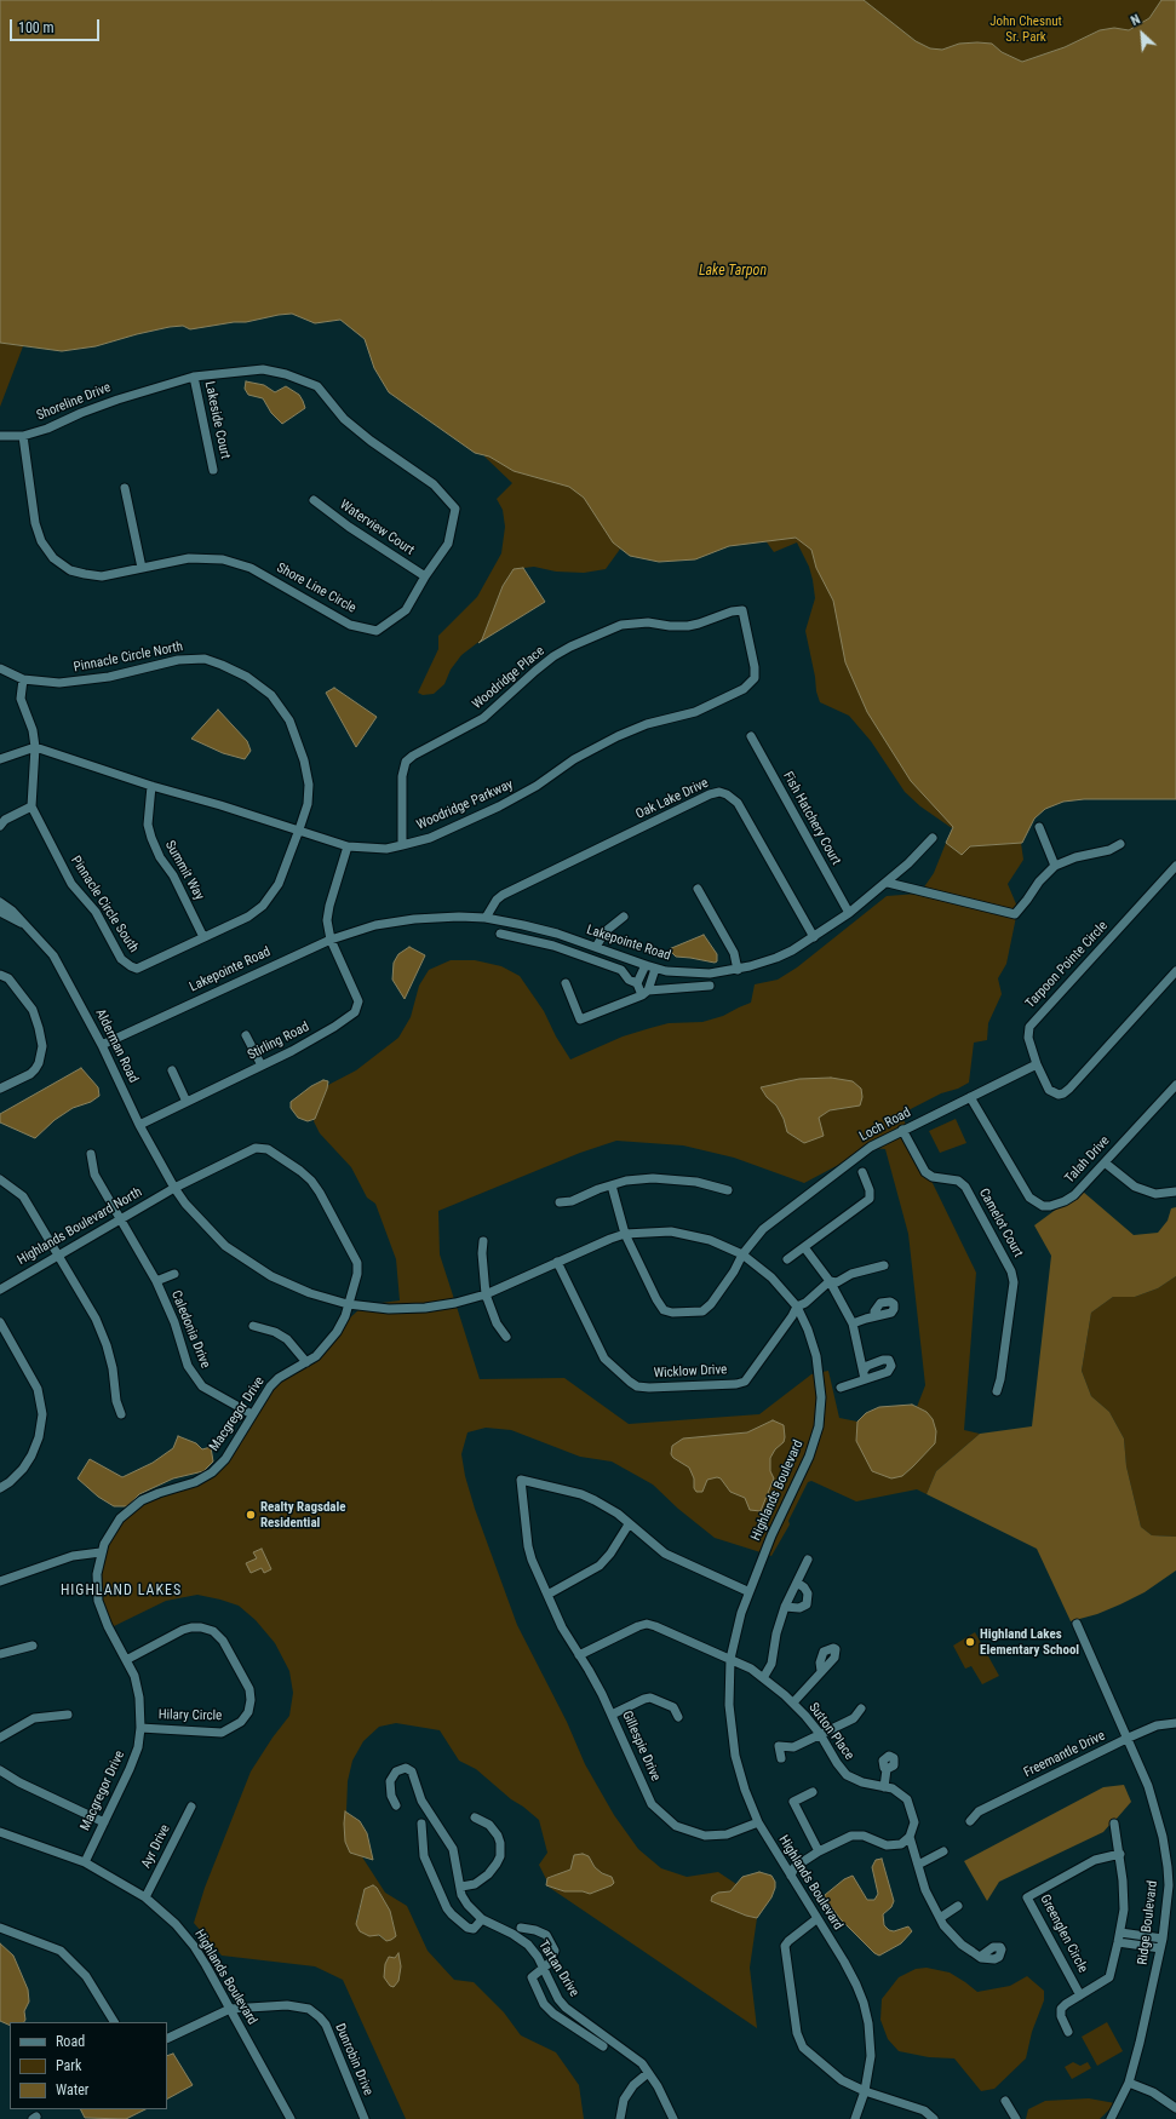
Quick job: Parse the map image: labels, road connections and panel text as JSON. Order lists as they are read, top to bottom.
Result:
{
  "streets": {
    "street": [
      "Shoreline Drive",
      "Lakeside Court",
      "Waterview Court",
      "Shore Line Circle",
      "Pinnacle Circle North",
      "Woodridge Place",
      "Oak Lake Drive",
      "Woodridge Parkway",
      "Fish Hatchery Court",
      "Summit Way",
      "Pinnacle Circle South",
      "Lakepointe Road",
      "Tarpoon Pointe Circle",
      "Stirling Road",
      "Alderman Road",
      "Loch Road",
      "Talah Drive",
      "Camelot Court",
      "Highlands Boulevard North",
      "Caledonia Drive",
      "Wicklow Drive",
      "Macgregor Drive",
      "Highlands Boulevard",
      "Hilary Circle",
      "Sutton Place",
      "Gillespie Drive",
      "Freemantle Drive",
      "Ayr Drive",
      "Ridge Boulevard",
      "Greenglen Circle",
      "Tartan Drive",
      "Dunrobin Drive"
    ]
  },
  "crossings": [
    ["Shoreline Drive", "Shore Line Circle"],
    ["Lakeside Court", "Shore Line Circle"],
    ["Waterview Court", "Shore Line Circle"],
    ["Pinnacle Circle North", "Woodridge Parkway"],
    ["Pinnacle Circle North", "Pinnacle Circle South"],
    ["Woodridge Place", "Woodridge Parkway"],
    ["Oak Lake Drive", "Lakepointe Road"],
    ["Woodridge Parkway", "Summit Way"],
    ["Woodridge Parkway", "Pinnacle Circle South"],
    ["Woodridge Parkway", "Stirling Road"],
    ["Fish Hatchery Court", "Lakepointe Road"],
    ["Summit Way", "Pinnacle Circle South"],
    ["Lakepointe Road", "Stirling Road"],
    ["Lakepointe Road", "Alderman Road"],
    ["Tarpoon Pointe Circle", "Loch Road"],
    ["Stirling Road", "Alderman Road"],
    ["Alderman Road", "Highlands Boulevard North"],
    ["Alderman Road", "Highlands Boulevard"],
    ["Loch Road", "Talah Drive"],
    ["Loch Road", "Camelot Court"],
    ["Loch Road", "Highlands Boulevard"],
    ["Highlands Boulevard North", "Caledonia Drive"],
    ["Highlands Boulevard North", "Macgregor Drive"],
    ["Highlands Boulevard North", "Highlands Boulevard"],
    ["Caledonia Drive", "Macgregor Drive"],
    ["Wicklow Drive", "Highlands Boulevard"],
    ["Macgregor Drive", "Highlands Boulevard"],
    ["Macgregor Drive", "Hilary Circle"],
    ["Highlands Boulevard", "Sutton Place"],
    ["Highlands Boulevard", "Gillespie Drive"],
    ["Highlands Boulevard", "Ayr Drive"],
    ["Highlands Boulevard", "Dunrobin Drive"],
    ["Sutton Place", "Gillespie Drive"],
    ["Freemantle Drive", "Ridge Boulevard"]
  ],
  "districts": ["HIGHLAND LAKES"],
  "water": ["Lake Tarpon"],
  "parks": ["John Chesnut Sr. Park"],
  "places": ["Realty Ragsdale Residential", "Highland Lakes Elementary School"],
  "legend": ["Road", "Park", "Water"],
  "scale_bar": "100 m",
  "north": "top left"
}
